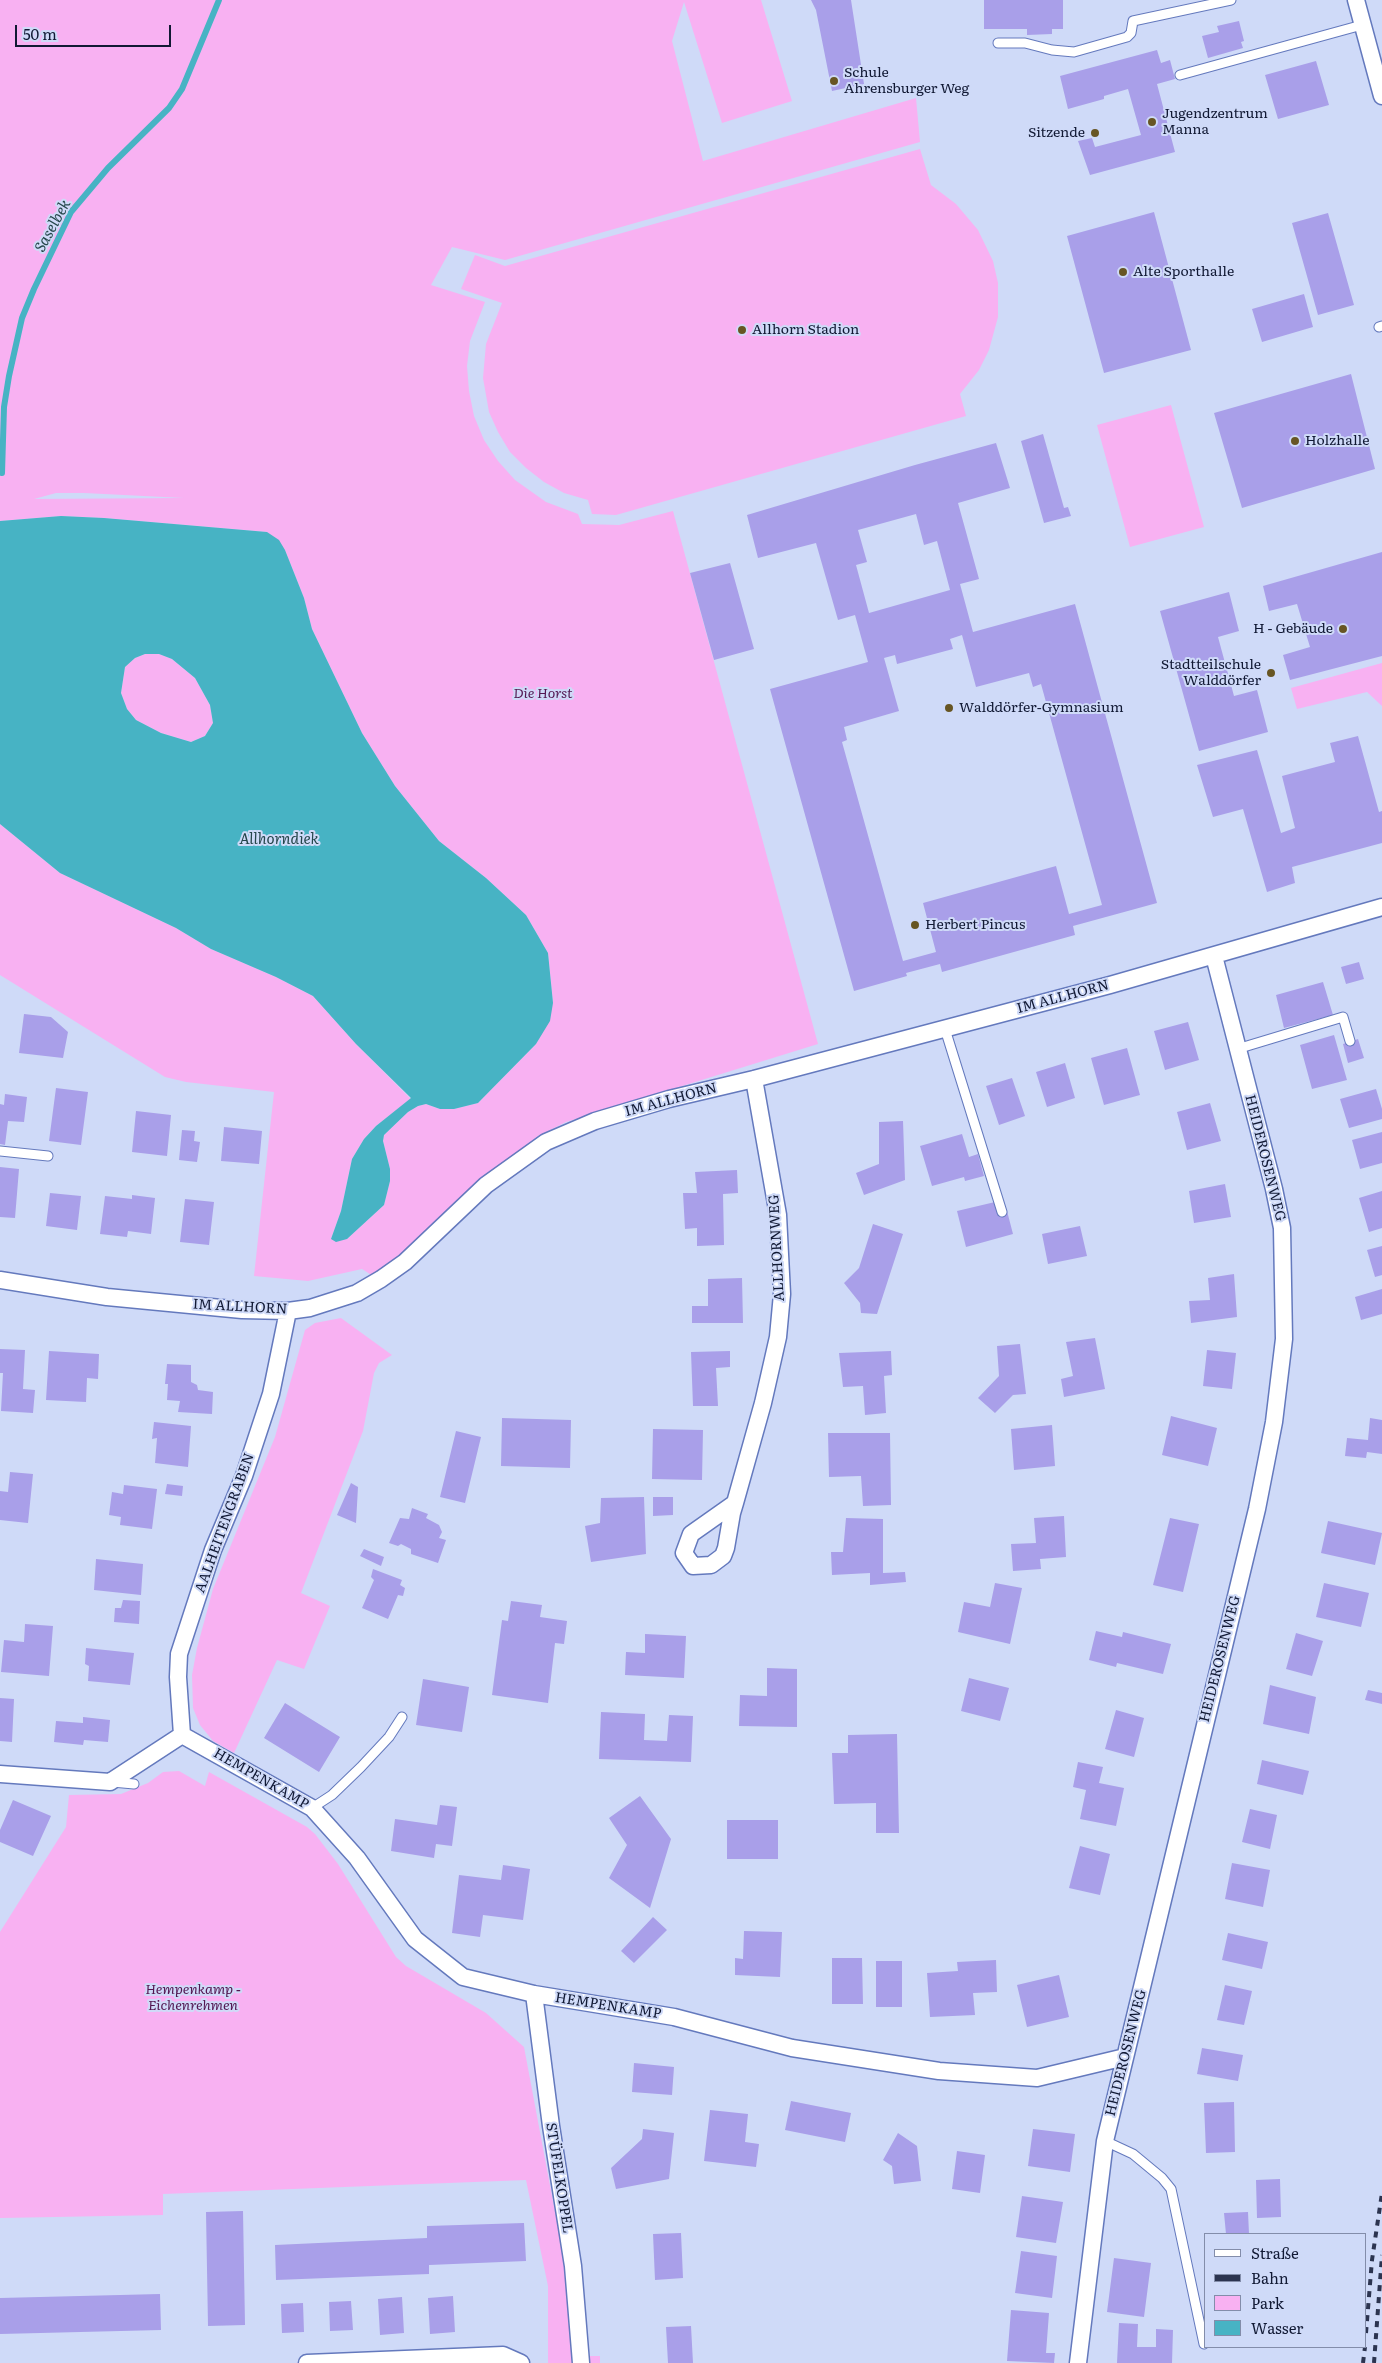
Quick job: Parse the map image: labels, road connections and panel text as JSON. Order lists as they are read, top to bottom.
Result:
{
  "streets": {
    "street": [
      "IM ALLHORN",
      "HEIDEROSENWEG",
      "ALLHORNWEG",
      "AALHEITENGRABEN",
      "HEMPENKAMP",
      "STÜFELKOPPEL"
    ]
  },
  "crossings": [
    ["IM ALLHORN", "HEIDEROSENWEG"],
    ["IM ALLHORN", "ALLHORNWEG"],
    ["IM ALLHORN", "AALHEITENGRABEN"],
    ["HEIDEROSENWEG", "HEMPENKAMP"],
    ["AALHEITENGRABEN", "HEMPENKAMP"],
    ["HEMPENKAMP", "STÜFELKOPPEL"]
  ],
  "water": ["Saselbek", "Allhorndiek"],
  "parks": ["Die Horst", "Hempenkamp - Eichenrehmen"],
  "places": [
    "Schule Ahrensburger Weg",
    "Jugendzentrum Manna",
    "Sitzende",
    "Alte Sporthalle",
    "Allhorn Stadion",
    "Holzhalle",
    "H - Gebäude",
    "Stadtteilschule Walddörfer",
    "Walddörfer-Gymnasium",
    "Herbert Pincus"
  ],
  "legend": [
    "Straße",
    "Bahn",
    "Park",
    "Wasser"
  ],
  "scale_bar": "50 m"
}
